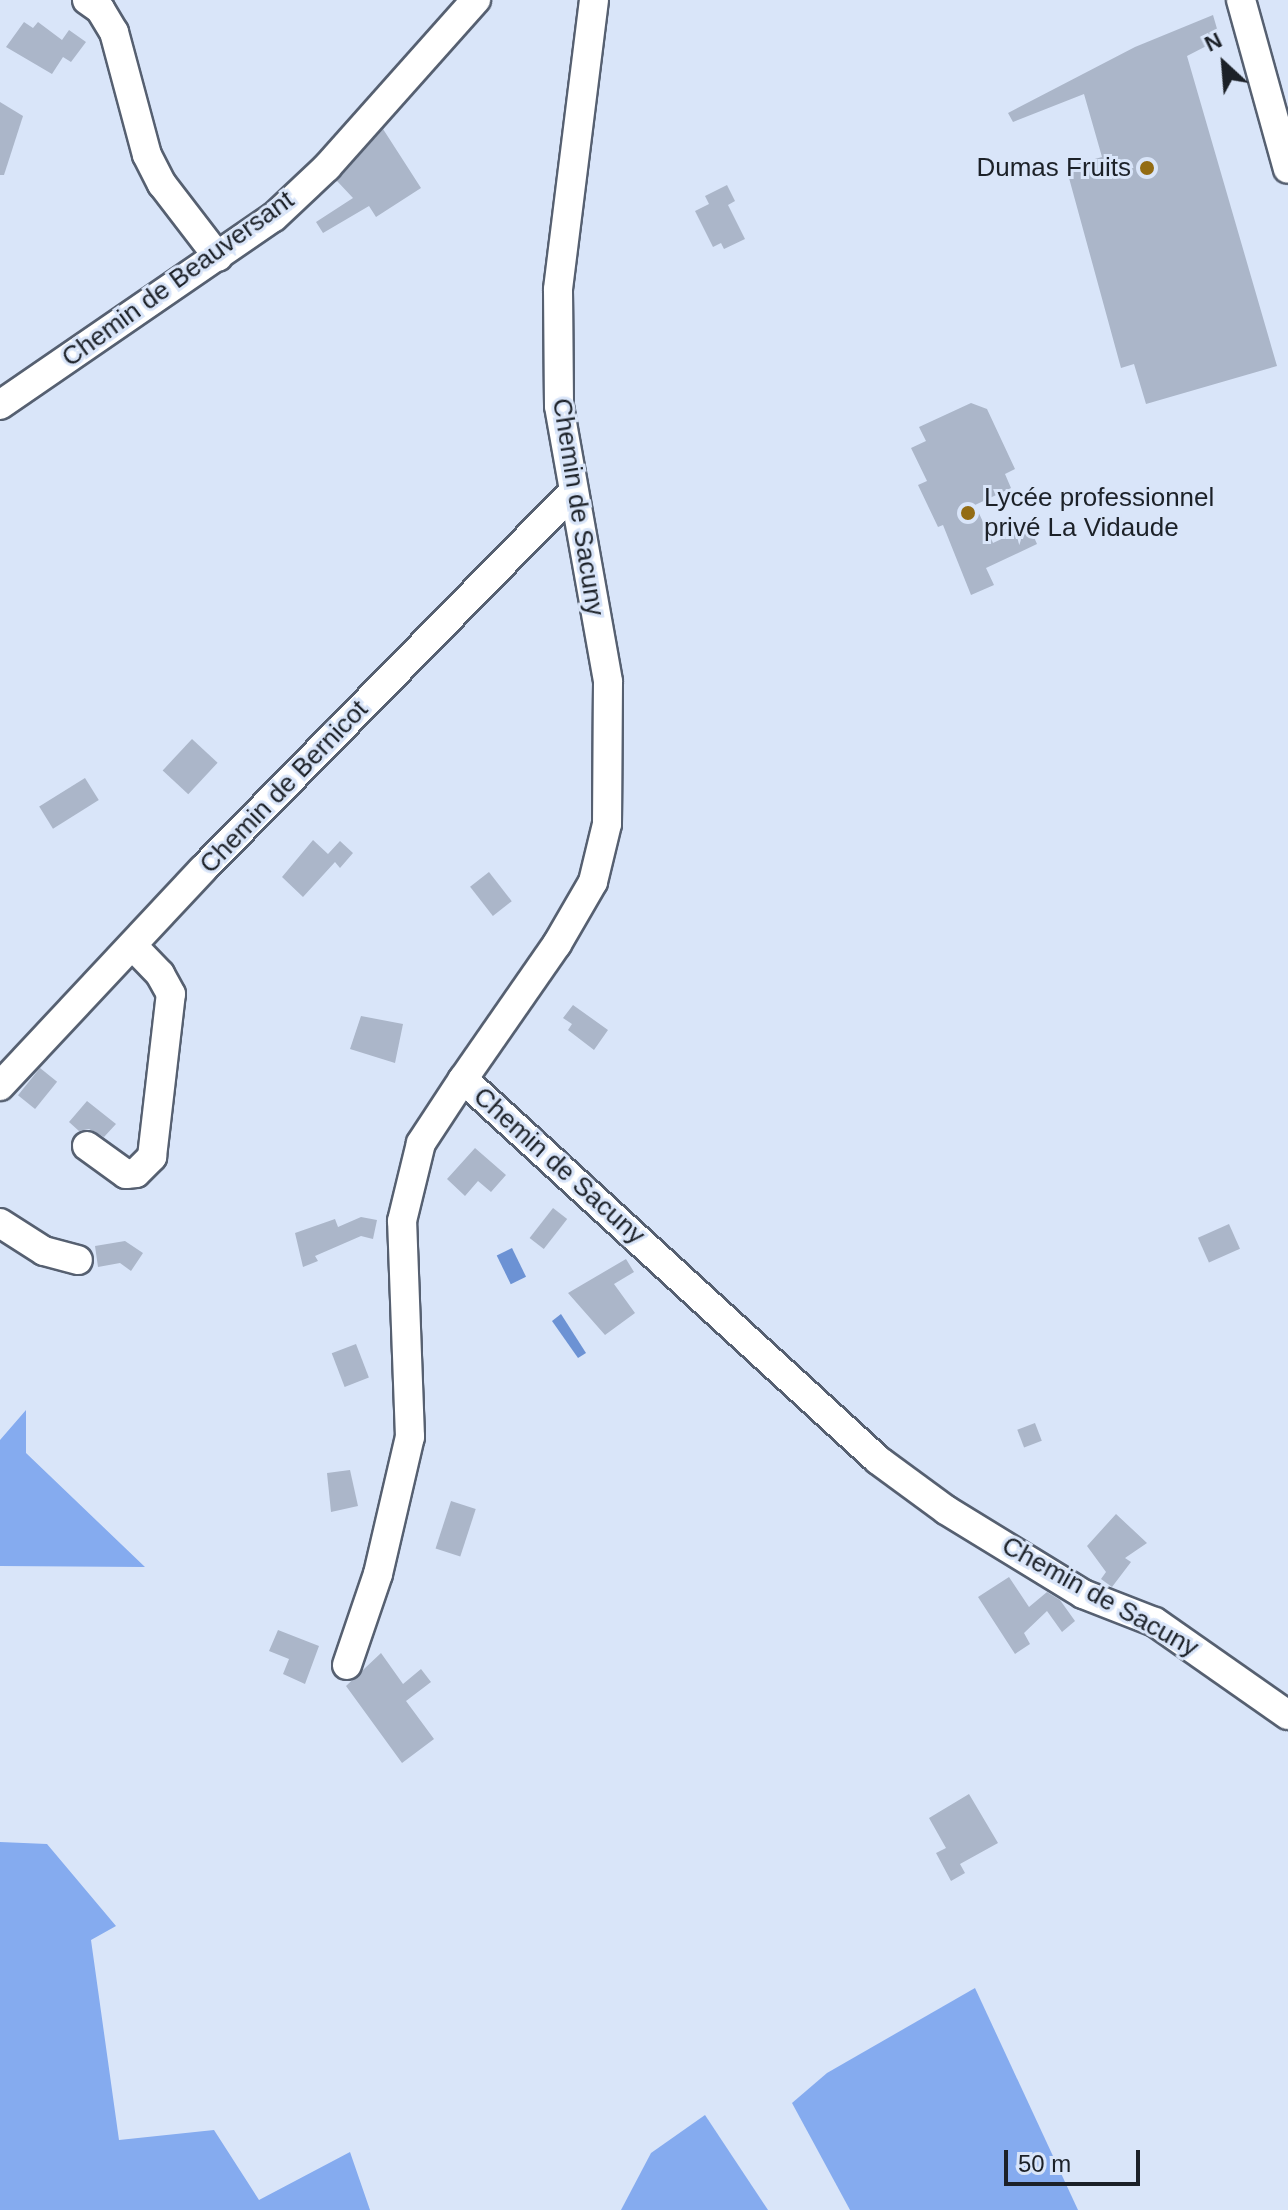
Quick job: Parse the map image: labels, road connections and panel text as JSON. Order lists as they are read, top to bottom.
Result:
{
  "streets": {
    "street": ["Chemin de Beauversant", "Chemin de Sacuny", "Chemin de Bernicot"]
  },
  "crossings": [
    ["Chemin de Sacuny", "Chemin de Bernicot"]
  ],
  "places": ["Dumas Fruits", "Lycée professionnel privé La Vidaude"],
  "scale_bar": "50 m",
  "north": "top left"
}
